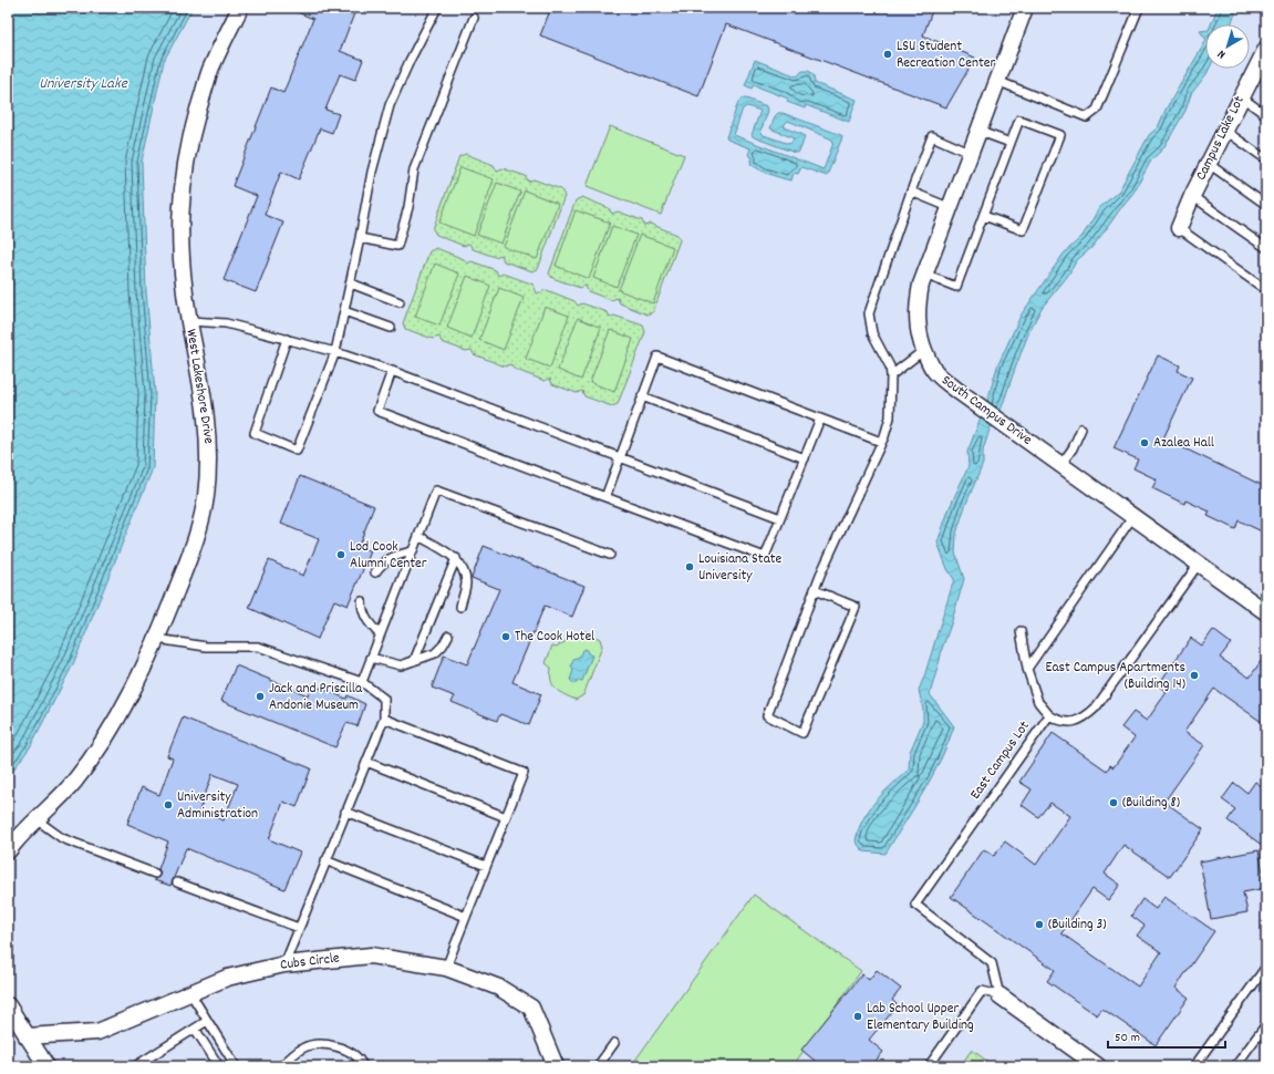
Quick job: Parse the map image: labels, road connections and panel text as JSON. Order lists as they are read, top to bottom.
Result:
{
  "streets": {
    "street": [
      "Campus Lake Lot",
      "West Lakeshore Drive",
      "South Campus Drive",
      "Cubs Circle"
    ],
    "lane": ["East Campus Lot"]
  },
  "crossings": [
    ["South Campus Drive", "East Campus Lot"]
  ],
  "water": ["University Lake"],
  "places": [
    "LSU Student Recreation Center",
    "Azalea Hall",
    "Lod Cook Alumni Center",
    "Louisiana State University",
    "The Cook Hotel",
    "East Campus Apartments (Building 14)",
    "Jack and Priscilla Andonie Museum",
    "(Building 8)",
    "University Administration",
    "(Building 3)",
    "Lab School Upper Elementary Building"
  ],
  "scale_bar": "50 m",
  "north": "bottom left"
}
